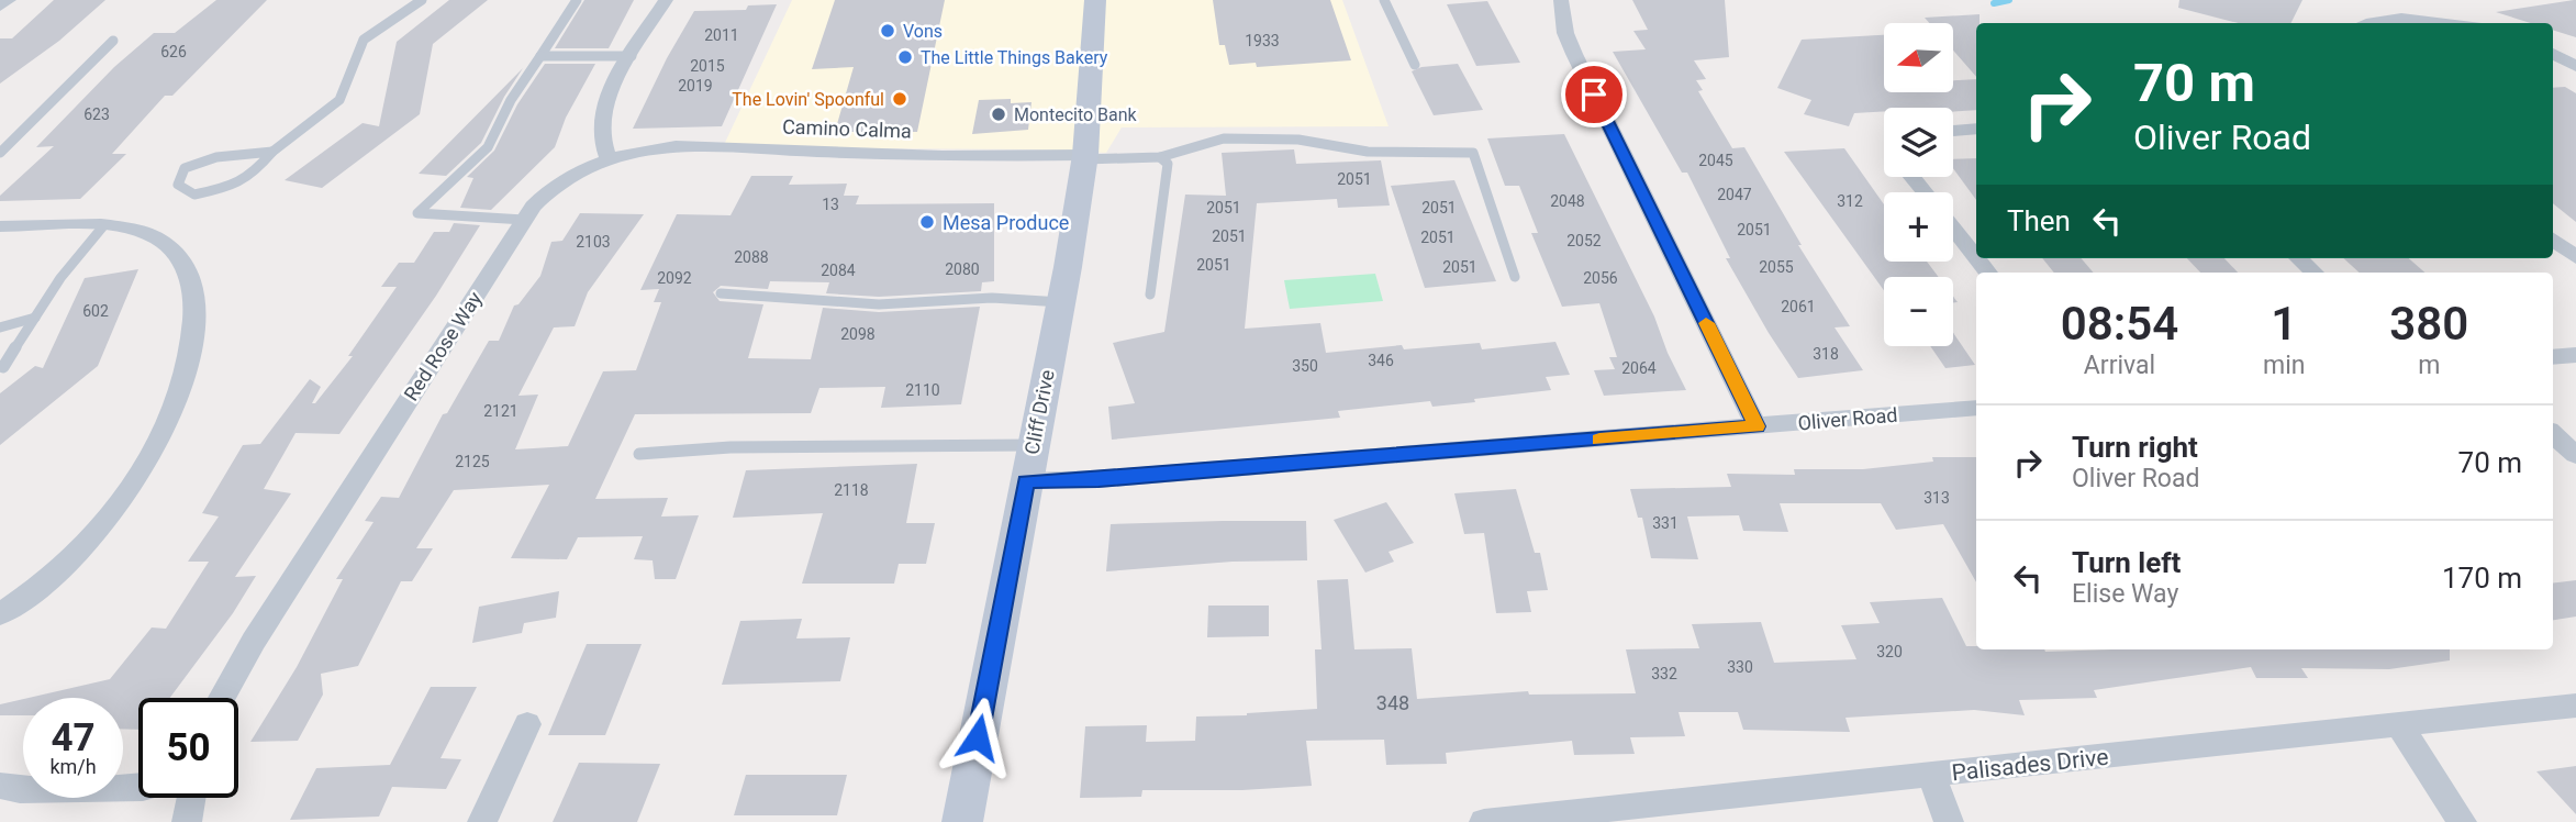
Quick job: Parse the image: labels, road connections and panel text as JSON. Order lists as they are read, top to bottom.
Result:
{
  "streets": {
    "main road": ["Cliff Drive"],
    "street": [
      "Camino Calma",
      "Red Rose Way",
      "Oliver Road",
      "Palisades Drive"
    ]
  },
  "crossings": [
    ["Camino Calma", "Red Rose Way"],
    ["Camino Calma", "Cliff Drive"],
    ["Cliff Drive", "Oliver Road"]
  ],
  "places": [
    "Vons",
    "The Little Things Bakery",
    "The Lovin' Spoonful",
    "Montecito Bank",
    "Mesa Produce"
  ],
  "house_numbers": [
    "2011",
    "1933",
    "626",
    "2015",
    "2019",
    "623",
    "2045",
    "2051",
    "2047",
    "2048",
    "312",
    "13",
    "2051",
    "2051",
    "2051",
    "2051",
    "2051",
    "2052",
    "2103",
    "2088",
    "2051",
    "2051",
    "2055",
    "2080",
    "2084",
    "2092",
    "2056",
    "2061",
    "602",
    "2098",
    "318",
    "346",
    "350",
    "2064",
    "2110",
    "2121",
    "2125",
    "2118",
    "313",
    "331",
    "320",
    "330",
    "332",
    "348"
  ],
  "north": "left",
  "page": {
    "map_buttons": ["+", "−"],
    "turn": ["70 m", "Oliver Road"],
    "then": "Then",
    "eta": [
      "08:54",
      "Arrival",
      "1",
      "min",
      "380",
      "m"
    ],
    "list": [
      {
        "name": "Turn right",
        "note": "Oliver Road",
        "value": "70 m"
      },
      {
        "name": "Turn left",
        "note": "Elise Way",
        "value": "170 m"
      }
    ],
    "speed": "47 km/h",
    "limit": "50"
  }
}
